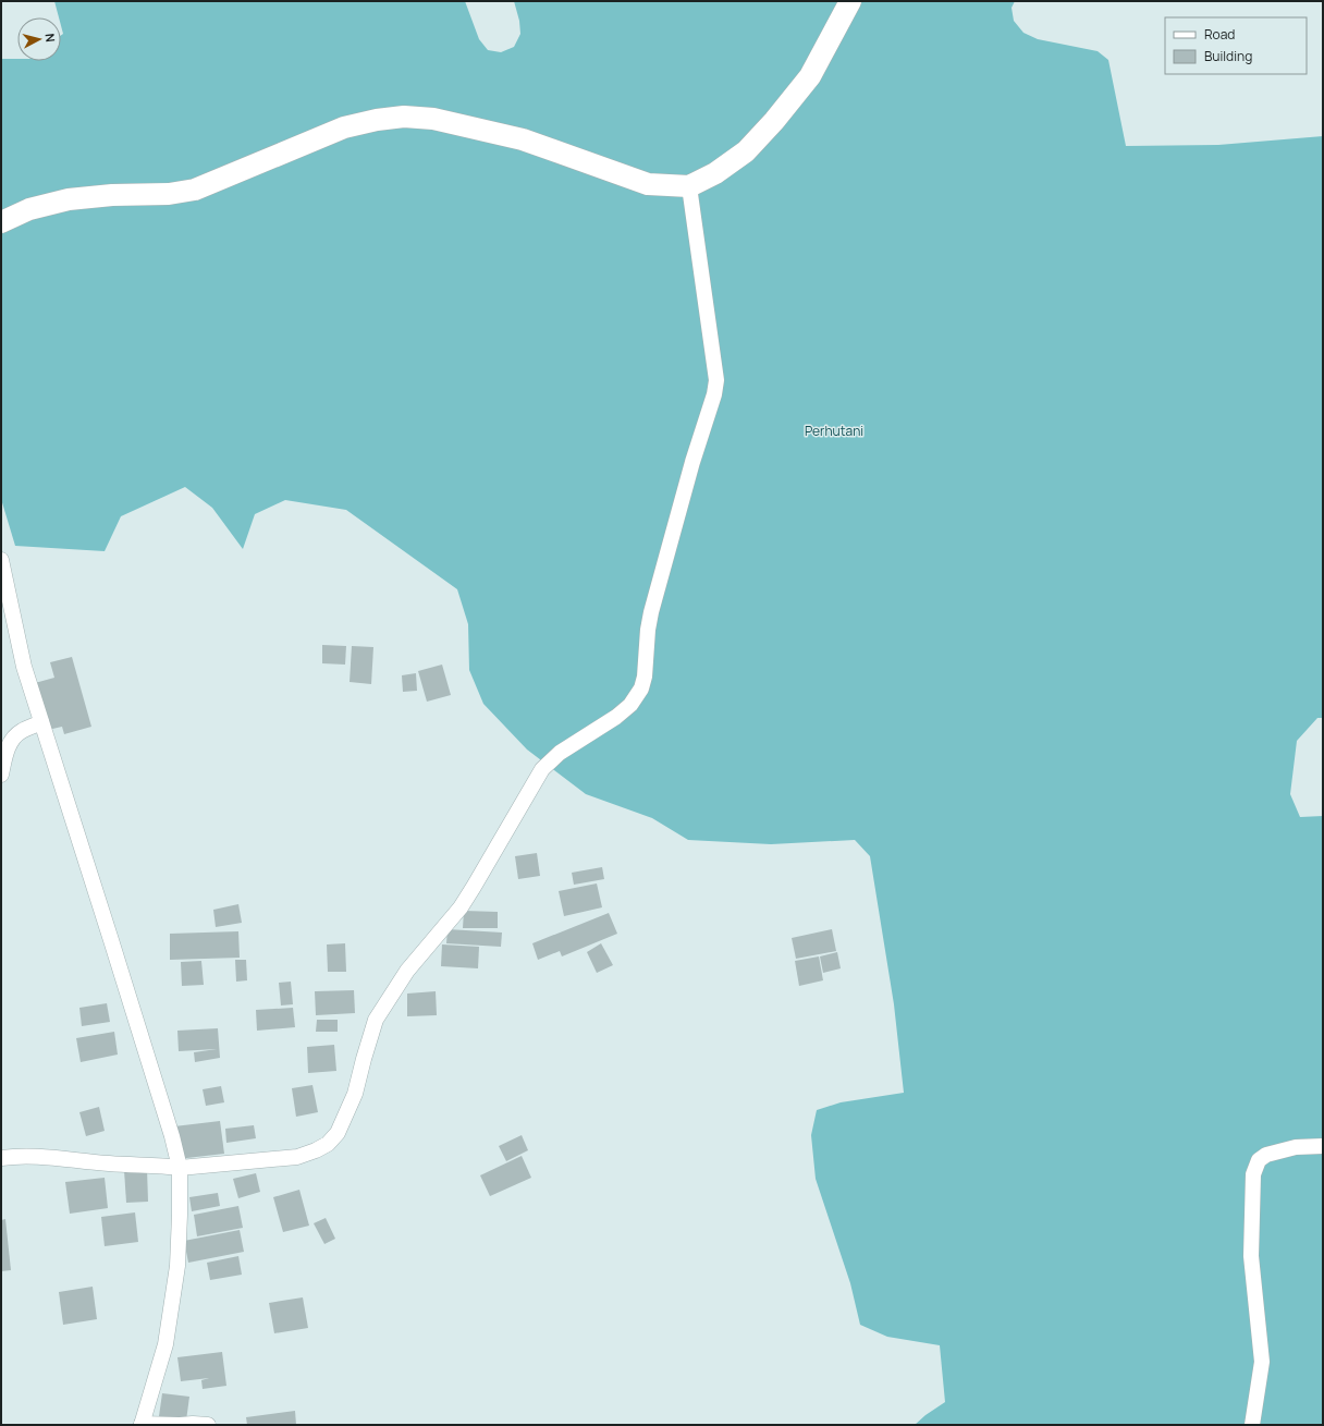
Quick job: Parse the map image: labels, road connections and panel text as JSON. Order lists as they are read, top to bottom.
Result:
{
  "parks": ["Perhutani"],
  "legend": ["Road", "Building"],
  "north": "right"
}
